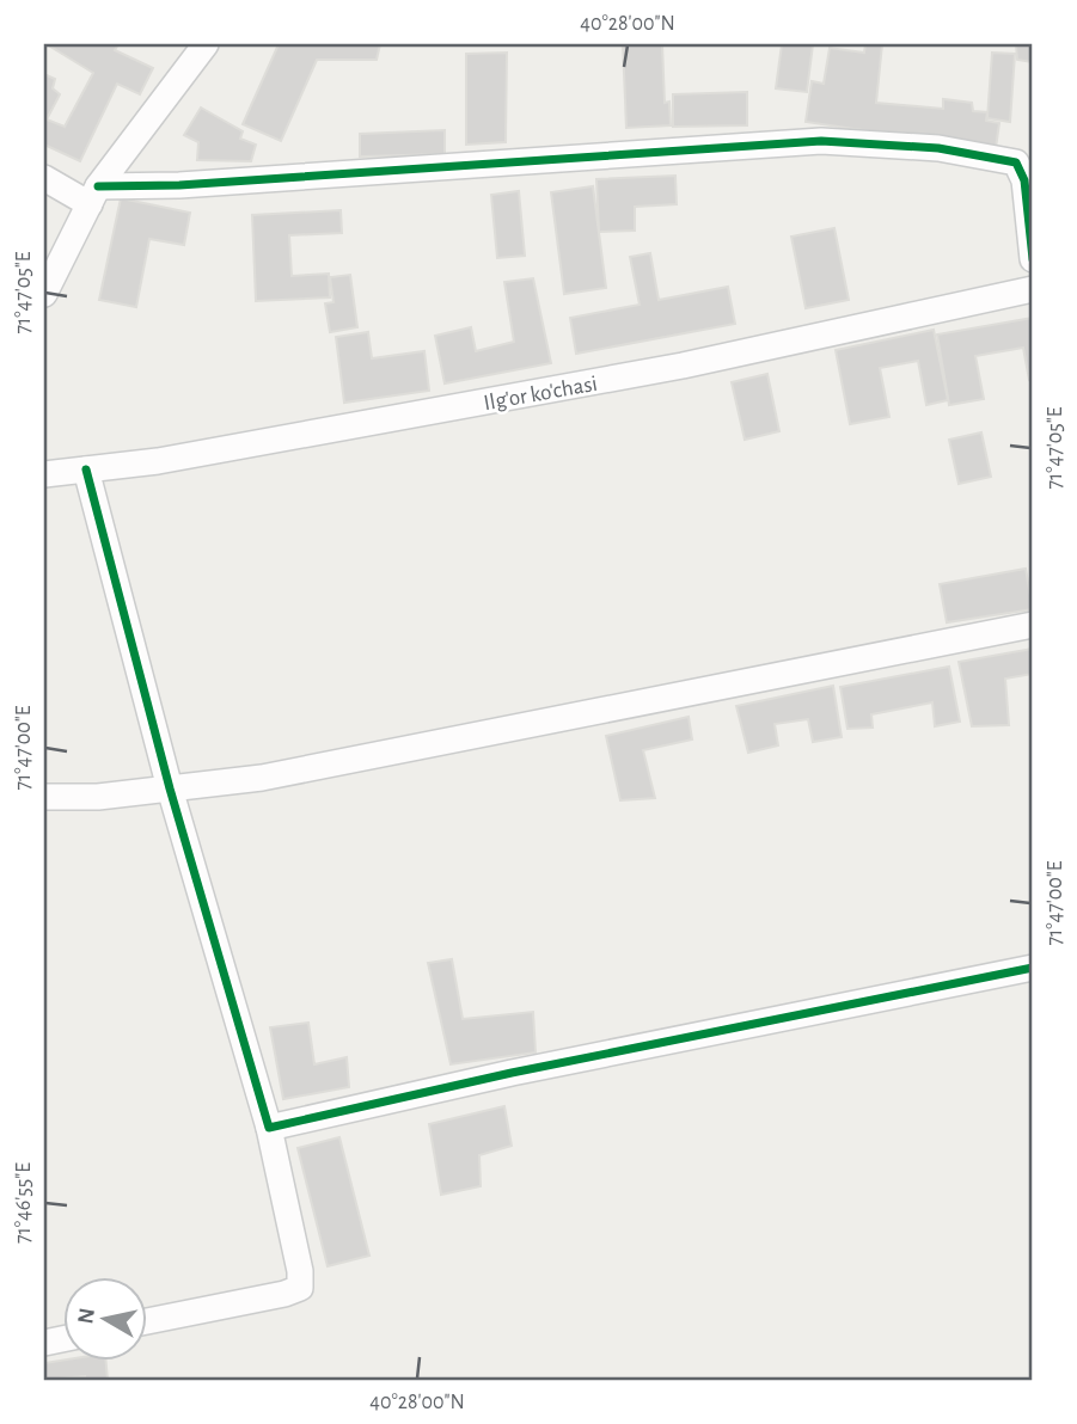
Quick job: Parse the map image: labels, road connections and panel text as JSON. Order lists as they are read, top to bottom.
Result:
{
  "streets": {
    "street": ["Ilg'or ko'chasi"]
  },
  "north": "left",
  "coordinates": [
    "40°28'00\"N",
    "71°47'05\"E",
    "71°47'00\"E",
    "71°46'55\"E"
  ]
}
